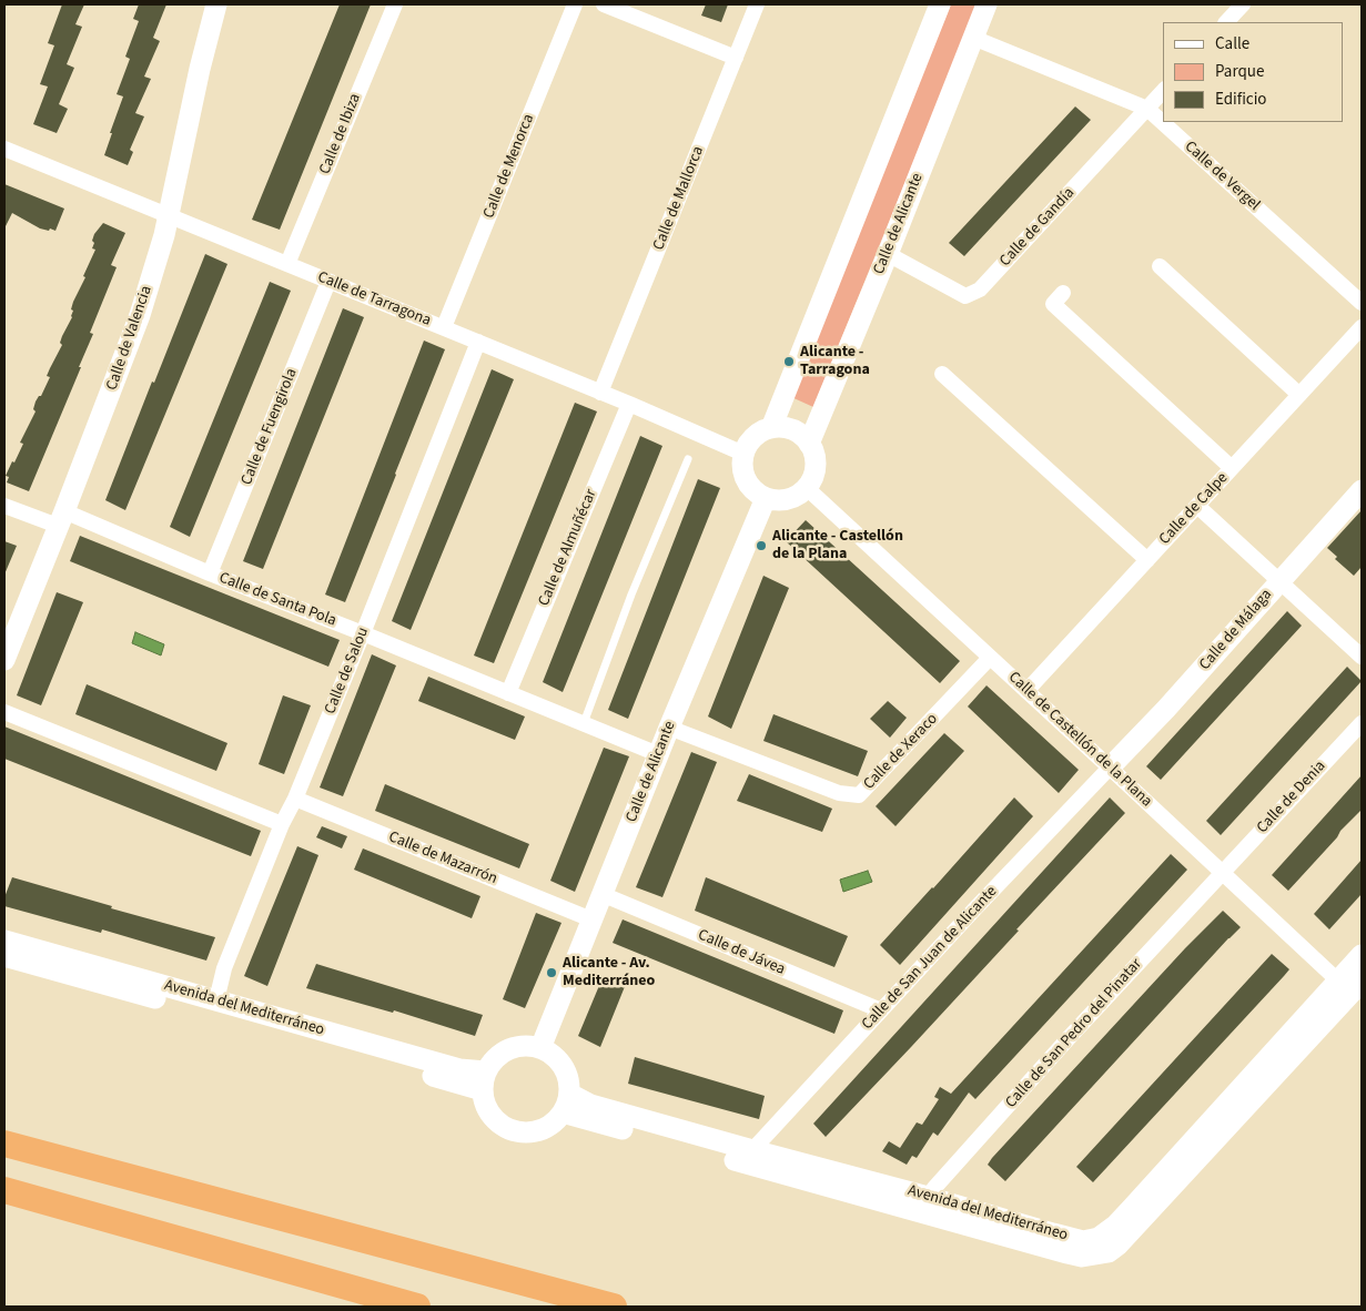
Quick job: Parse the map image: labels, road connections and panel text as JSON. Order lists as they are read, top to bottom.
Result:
{
  "streets": {
    "street": [
      "Calle de Ibiza",
      "Calle de Menorca",
      "Calle de Vergel",
      "Calle de Mallorca",
      "Calle de Alicante",
      "Calle de Gandía",
      "Calle de Tarragona",
      "Calle de Valencia",
      "Calle de Fuengirola",
      "Calle de Calpe",
      "Calle de Almuñécar",
      "Calle de Santa Pola",
      "Calle de Málaga",
      "Calle de Salou",
      "Calle de Castellón de la Plana",
      "Calle de Xeraco",
      "Calle de Denia",
      "Calle de Mazarrón",
      "Calle de Jávea",
      "Calle de San Juan de Alicante",
      "Avenida del Mediterráneo",
      "Calle de San Pedro del Pinatar"
    ]
  },
  "crossings": [
    ["Calle de Ibiza", "Calle de Tarragona"],
    ["Calle de Menorca", "Calle de Tarragona"],
    ["Calle de Vergel", "Calle de Alicante"],
    ["Calle de Vergel", "Calle de Gandía"],
    ["Calle de Mallorca", "Calle de Tarragona"],
    ["Calle de Alicante", "Calle de Gandía"],
    ["Calle de Alicante", "Calle de Tarragona"],
    ["Calle de Alicante", "Calle de Santa Pola"],
    ["Calle de Alicante", "Calle de Castellón de la Plana"],
    ["Calle de Alicante", "Calle de Xeraco"],
    ["Calle de Alicante", "Calle de Mazarrón"],
    ["Calle de Alicante", "Calle de Jávea"],
    ["Calle de Alicante", "Avenida del Mediterráneo"],
    ["Calle de Tarragona", "Calle de Valencia"],
    ["Calle de Tarragona", "Calle de Fuengirola"],
    ["Calle de Tarragona", "Calle de Almuñécar"],
    ["Calle de Tarragona", "Calle de Salou"],
    ["Calle de Tarragona", "Calle de Castellón de la Plana"],
    ["Calle de Valencia", "Calle de Santa Pola"],
    ["Calle de Fuengirola", "Calle de Santa Pola"],
    ["Calle de Calpe", "Calle de Castellón de la Plana"],
    ["Calle de Almuñécar", "Calle de Santa Pola"],
    ["Calle de Santa Pola", "Calle de Salou"],
    ["Calle de Málaga", "Calle de Castellón de la Plana"],
    ["Calle de Málaga", "Calle de San Juan de Alicante"],
    ["Calle de Salou", "Calle de Mazarrón"],
    ["Calle de Salou", "Avenida del Mediterráneo"],
    ["Calle de Castellón de la Plana", "Calle de Xeraco"],
    ["Calle de Castellón de la Plana", "Calle de Denia"],
    ["Calle de Castellón de la Plana", "Calle de San Juan de Alicante"],
    ["Calle de Castellón de la Plana", "Avenida del Mediterráneo"],
    ["Calle de Castellón de la Plana", "Calle de San Pedro del Pinatar"],
    ["Calle de Denia", "Calle de San Pedro del Pinatar"],
    ["Calle de Jávea", "Calle de San Juan de Alicante"],
    ["Calle de San Juan de Alicante", "Avenida del Mediterráneo"],
    ["Avenida del Mediterráneo", "Calle de San Pedro del Pinatar"]
  ],
  "places": ["Alicante - Tarragona", "Alicante - Castellón de la Plana", "Alicante - Av. Mediterráneo"],
  "legend": ["Calle", "Parque", "Edificio"]
}
